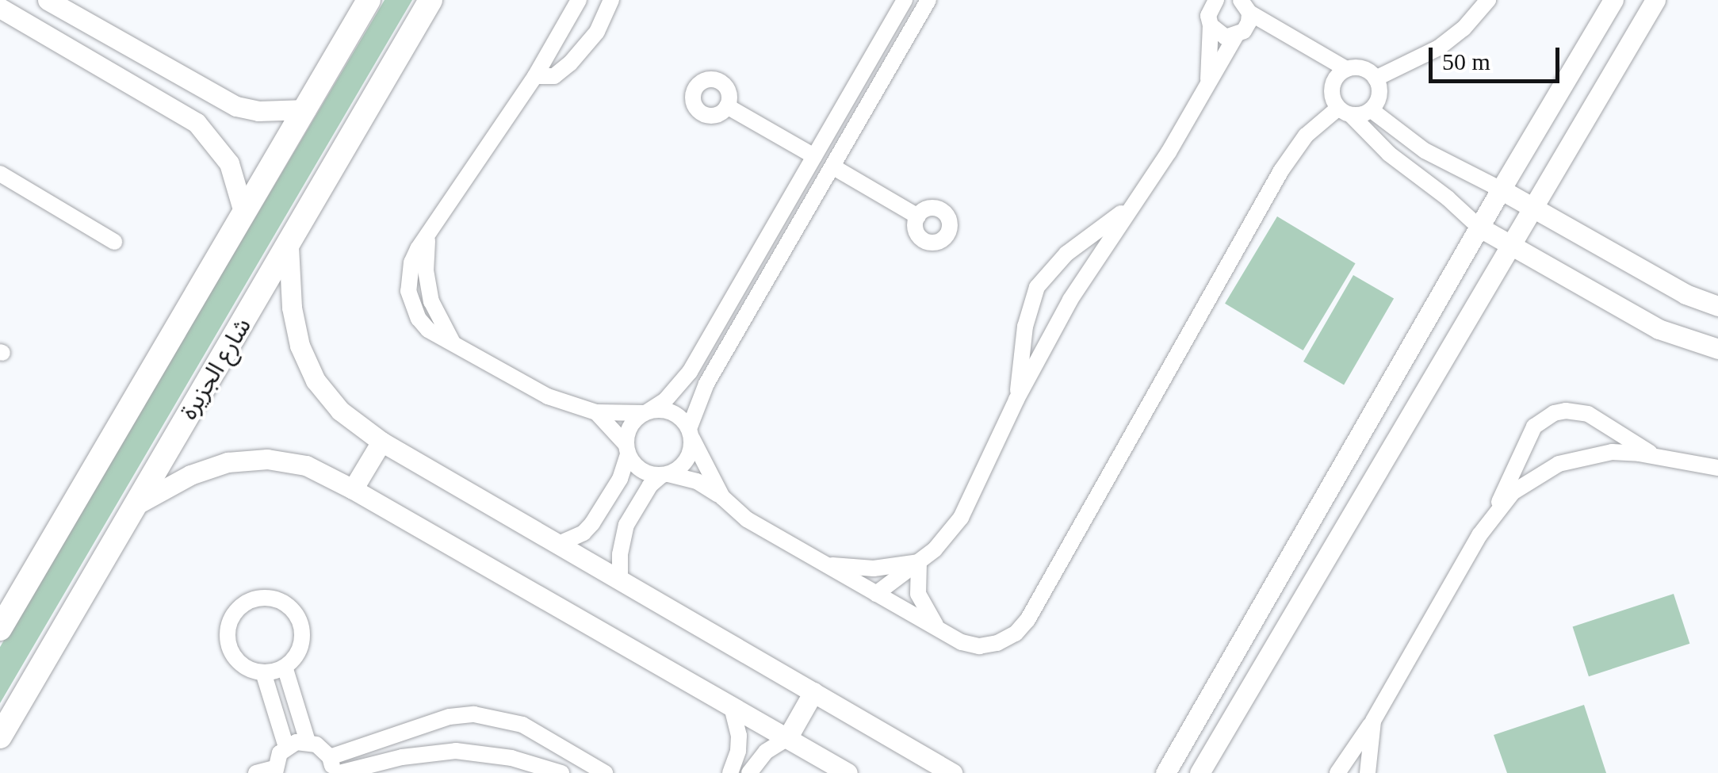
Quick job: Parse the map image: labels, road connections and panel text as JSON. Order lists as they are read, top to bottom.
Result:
{
  "streets": {
    "main road": ["شارع الجزيرة"]
  },
  "scale_bar": "50 m"
}
